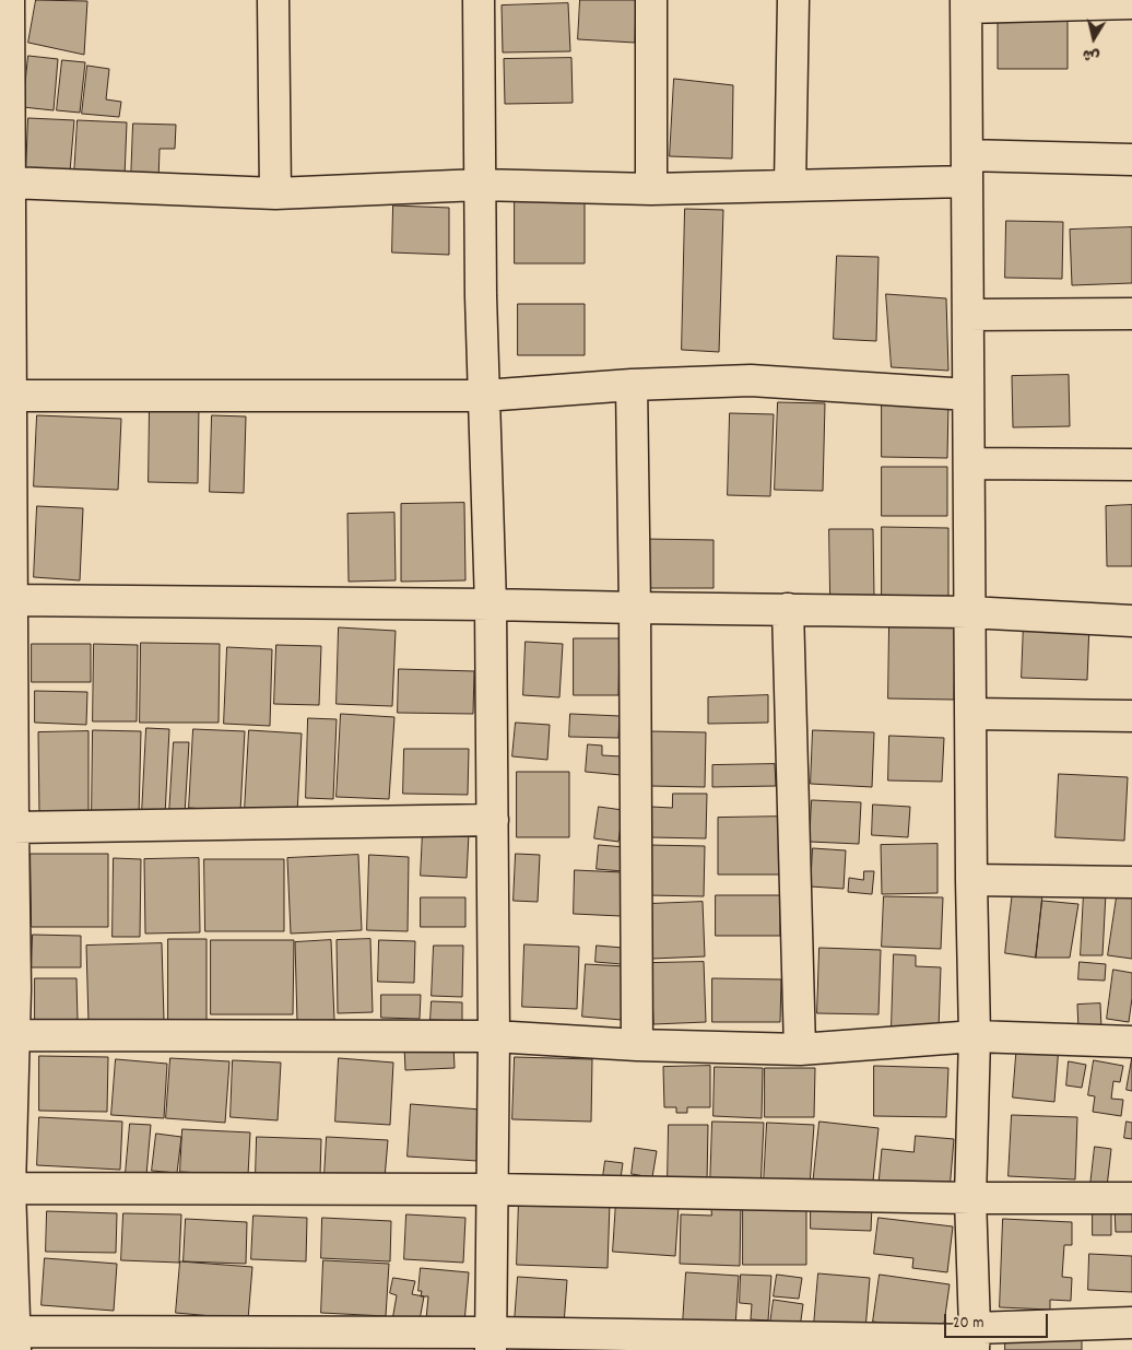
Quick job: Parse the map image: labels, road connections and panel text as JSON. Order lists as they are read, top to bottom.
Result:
{
  "scale_bar": "20 m",
  "north": "bottom"
}
